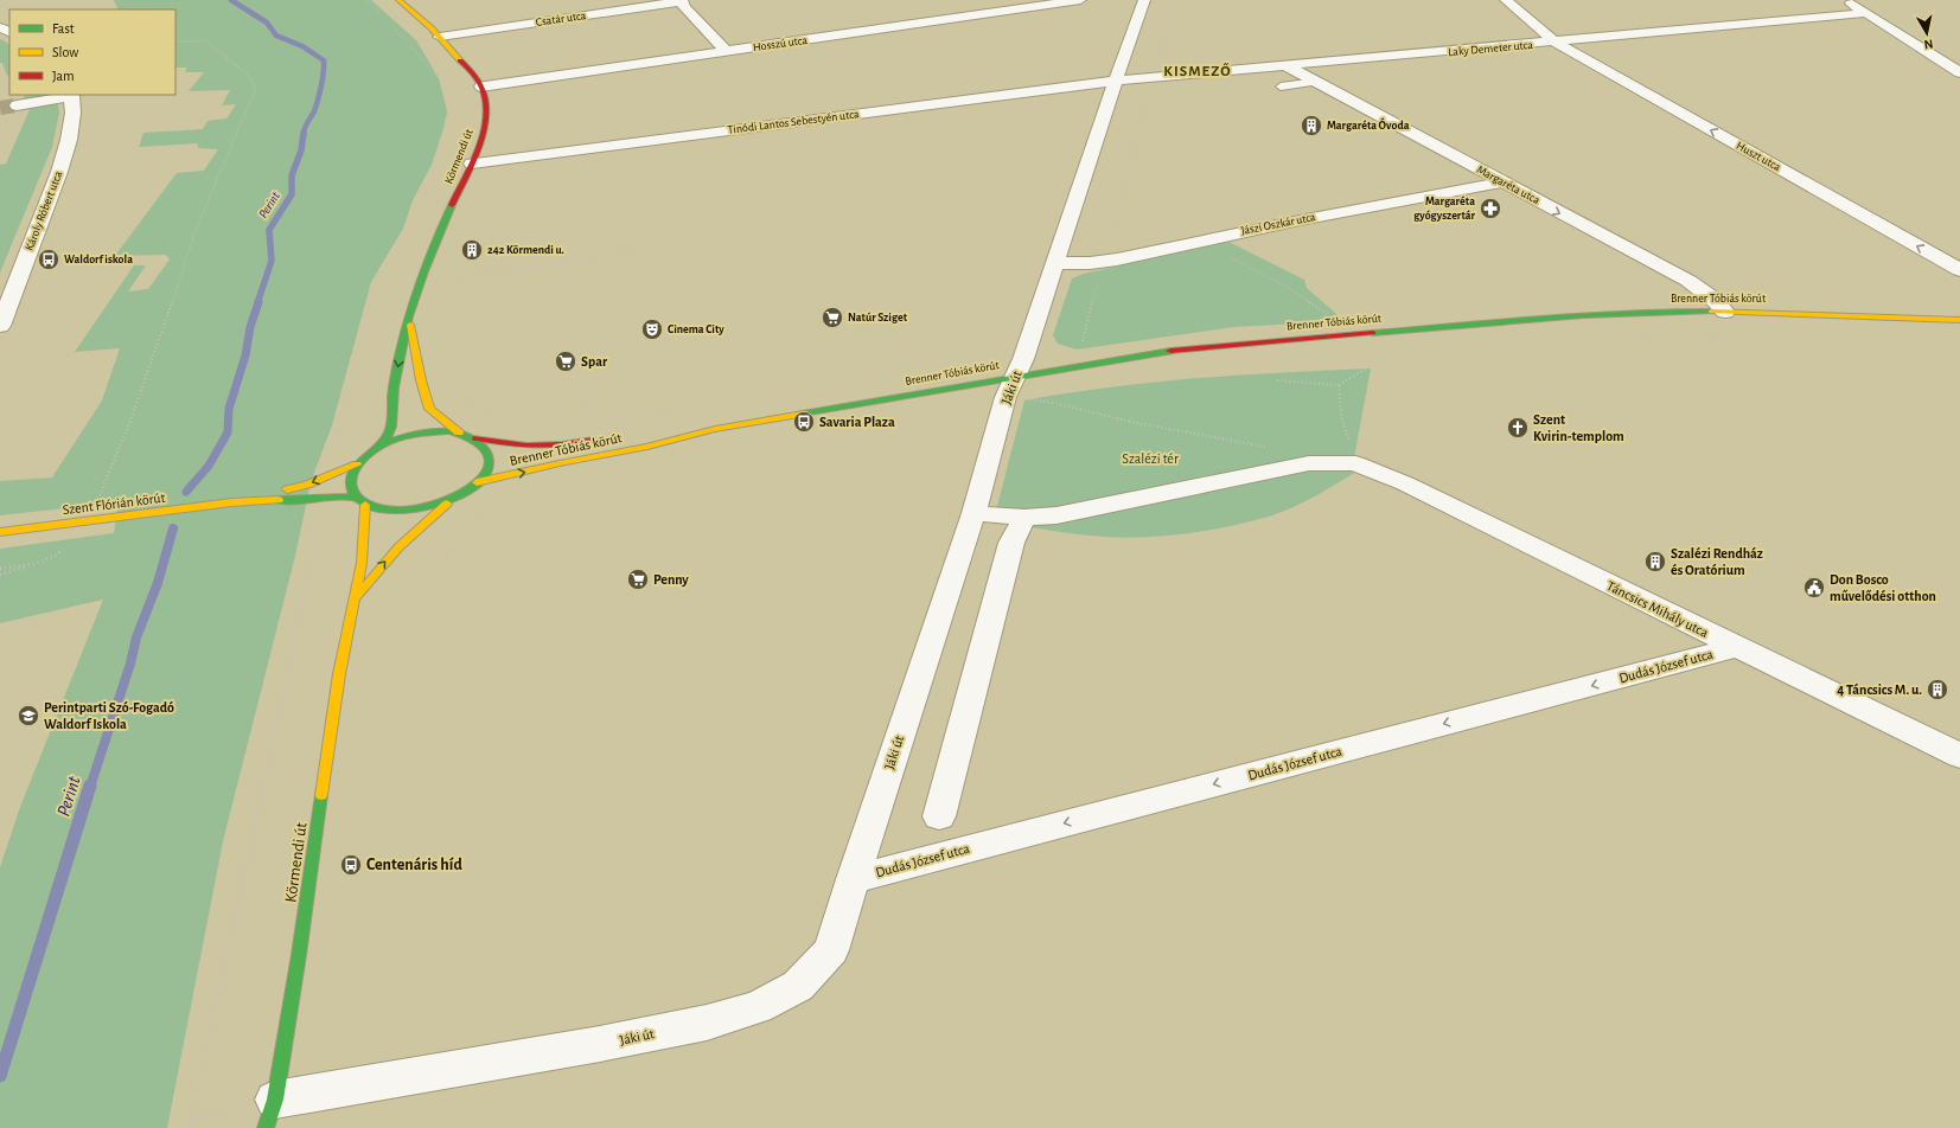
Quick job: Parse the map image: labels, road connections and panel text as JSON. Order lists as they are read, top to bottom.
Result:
{
  "streets": {
    "street": [
      "Csatár utca",
      "Hosszú utca",
      "Laky Demeter utca",
      "Tinódi Lantos Sebestyén utca",
      "Körmendi út",
      "Huszt utca",
      "Margaréta utca",
      "Károly Róbert utca",
      "Jászi Oszkár utca",
      "Brenner Tóbiás körút",
      "Jáki út",
      "Szent Flórián körút",
      "Táncsics Mihály utca",
      "Dudás József utca"
    ]
  },
  "crossings": [
    ["Csatár utca", "Körmendi út"],
    ["Hosszú utca", "Körmendi út"],
    ["Laky Demeter utca", "Tinódi Lantos Sebestyén utca"],
    ["Laky Demeter utca", "Huszt utca"],
    ["Laky Demeter utca", "Margaréta utca"],
    ["Laky Demeter utca", "Jáki út"],
    ["Tinódi Lantos Sebestyén utca", "Körmendi út"],
    ["Tinódi Lantos Sebestyén utca", "Jáki út"],
    ["Körmendi út", "Brenner Tóbiás körút"],
    ["Körmendi út", "Jáki út"],
    ["Körmendi út", "Szent Flórián körút"],
    ["Margaréta utca", "Jászi Oszkár utca"],
    ["Margaréta utca", "Brenner Tóbiás körút"],
    ["Jászi Oszkár utca", "Jáki út"],
    ["Brenner Tóbiás körút", "Jáki út"],
    ["Jáki út", "Dudás József utca"],
    ["Táncsics Mihály utca", "Dudás József utca"]
  ],
  "one_way": ["Huszt utca", "Margaréta utca", "Dudás József utca"],
  "districts": ["KISMEZŐ"],
  "water": ["Perint"],
  "parks": ["Szalézi tér"],
  "places": {
    "building": [
      "Margaréta Óvoda",
      "242 Körmendi u.",
      "Szalézi Rendház és Oratórium",
      "4 Táncsics M. u."
    ],
    "pharmacy": ["Margaréta gyógyszertár"],
    "bus stop": ["Waldorf iskola", "Savaria Plaza", "Centenáris híd"],
    "supermarket": ["Natúr Sziget", "Spar", "Penny"],
    "theatre": ["Cinema City"],
    "church": ["Szent Kvirin-templom"],
    "public building": ["Don Bosco művelődési otthon"],
    "school or university": ["Perintparti Szó-Fogadó Waldorf Iskola"]
  },
  "legend": ["Fast", "Slow", "Jam"],
  "north": "bottom"
}
